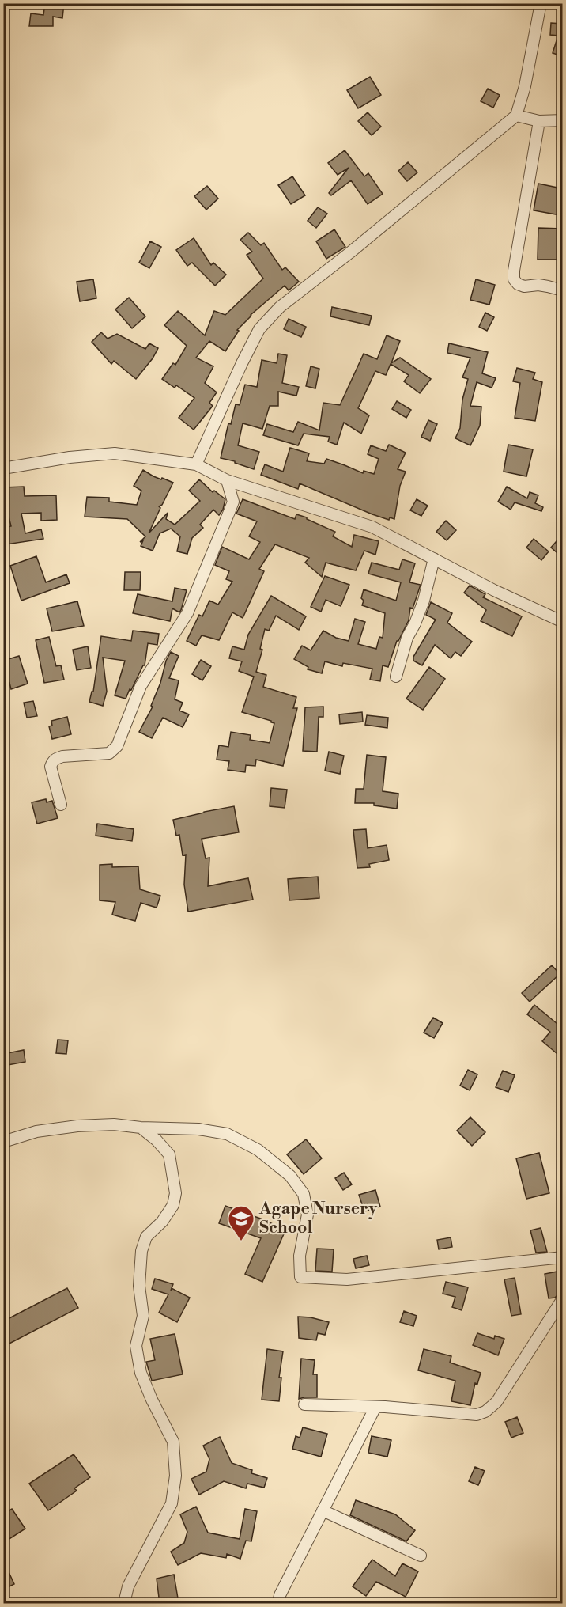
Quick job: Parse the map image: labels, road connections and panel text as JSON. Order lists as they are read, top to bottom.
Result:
{
  "places": {
    "school or university": ["Agape Nursery School"]
  }
}
